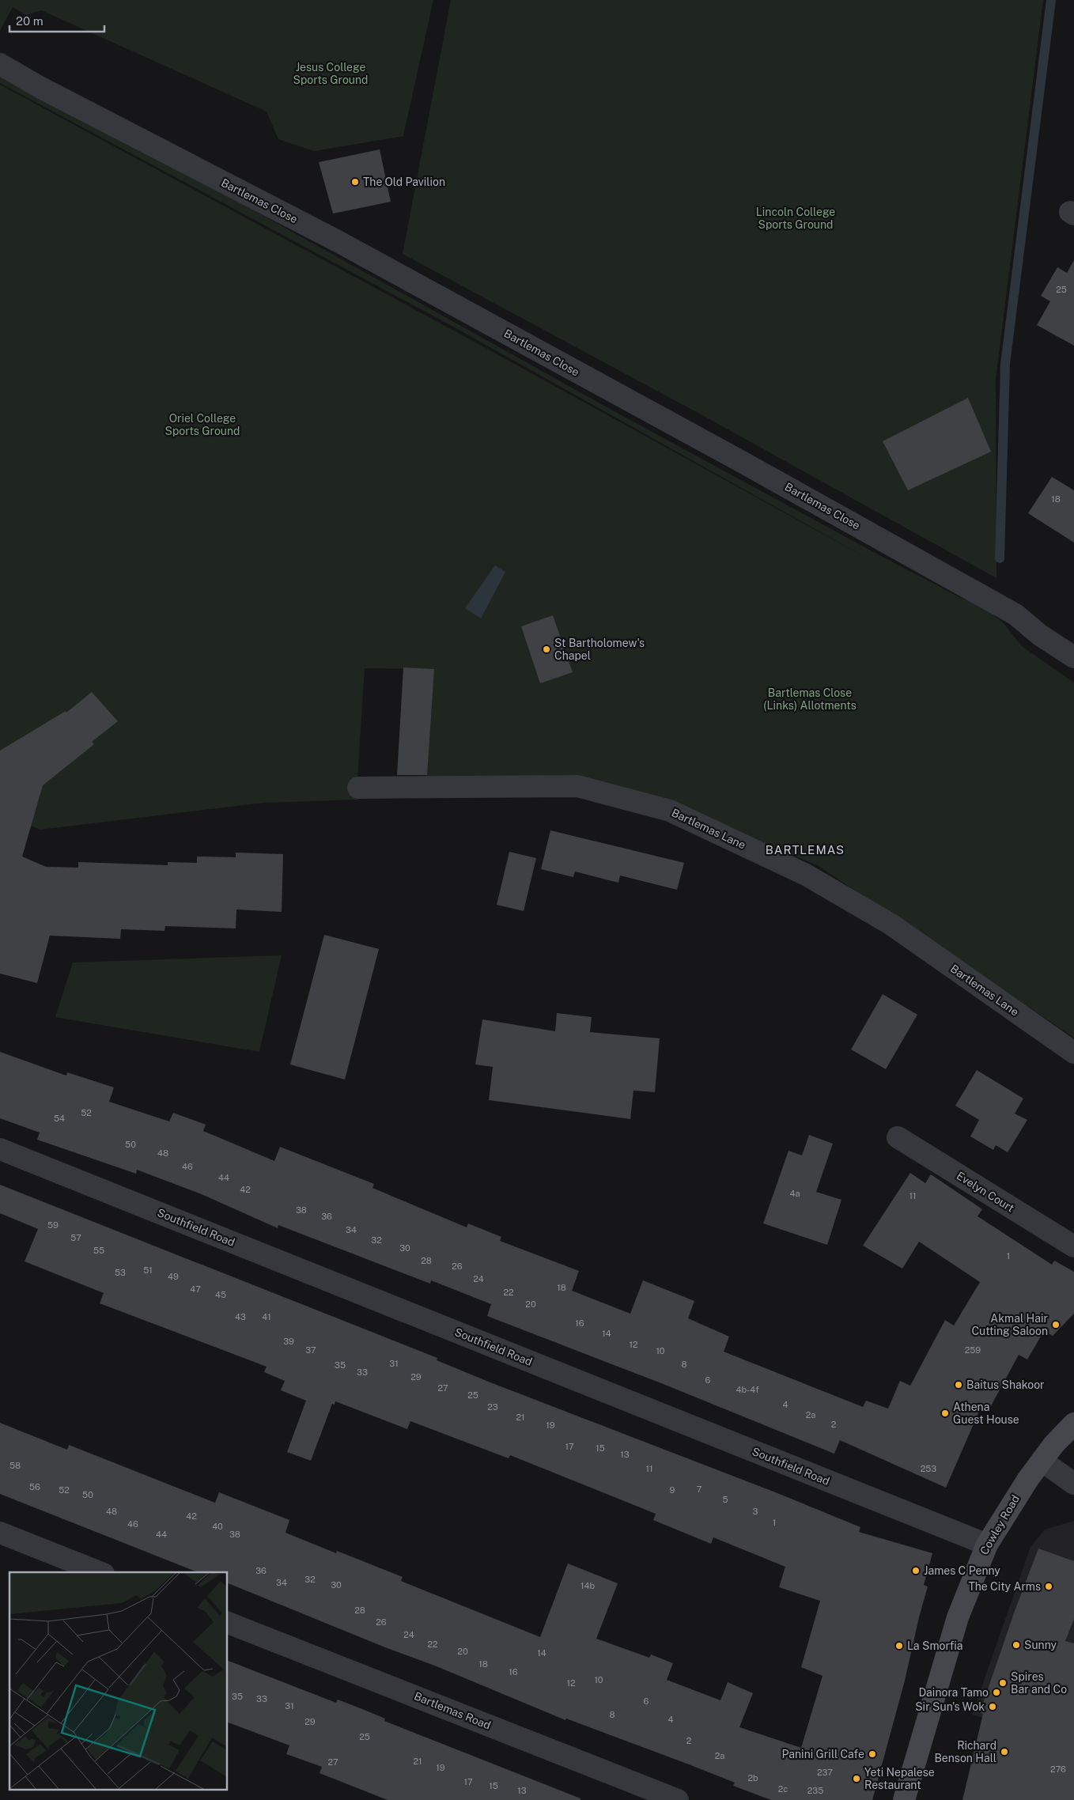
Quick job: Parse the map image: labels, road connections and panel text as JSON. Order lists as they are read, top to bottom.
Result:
{
  "streets": {
    "main road": ["Cowley Road"],
    "street": [
      "Bartlemas Close",
      "Bartlemas Lane",
      "Evelyn Court",
      "Southfield Road",
      "Bartlemas Road"
    ]
  },
  "crossings": [
    ["Southfield Road", "Cowley Road"]
  ],
  "districts": ["BARTLEMAS"],
  "parks": [
    "Jesus College Sports Ground",
    "Lincoln College Sports Ground",
    "Oriel College Sports Ground",
    "Bartlemas Close (Links) Allotments"
  ],
  "places": [
    "The Old Pavilion",
    "St Bartholomew's Chapel",
    "Akmal Hair Cutting Saloon",
    "Baitus Shakoor",
    "Athena Guest House",
    "James C Penny",
    "The City Arms",
    "Sunny",
    "La Smorfia",
    "Spires Bar and Co",
    "Dainora Tamo",
    "Sir Sun's Wok",
    "Richard Benson Hall",
    "Panini Grill Cafe",
    "Yeti Nepalese Restaurant"
  ],
  "house_numbers": [
    "25",
    "18",
    "52",
    "54",
    "50",
    "48",
    "46",
    "44",
    "42",
    "4a",
    "11",
    "38",
    "36",
    "59",
    "34",
    "57",
    "32",
    "30",
    "55",
    "1",
    "28",
    "26",
    "51",
    "53",
    "49",
    "24",
    "18",
    "47",
    "22",
    "45",
    "20",
    "43",
    "41",
    "16",
    "14",
    "39",
    "12",
    "37",
    "259",
    "10",
    "31",
    "8",
    "35",
    "33",
    "29",
    "6",
    "27",
    "4b-4f",
    "25",
    "4",
    "23",
    "2a",
    "21",
    "2",
    "19",
    "17",
    "15",
    "13",
    "58",
    "11",
    "253",
    "56",
    "7",
    "52",
    "9",
    "50",
    "5",
    "48",
    "3",
    "42",
    "1",
    "46",
    "40",
    "44",
    "38",
    "36",
    "32",
    "34",
    "30",
    "14b",
    "28",
    "26",
    "24",
    "22",
    "20",
    "14",
    "18",
    "16",
    "10",
    "12",
    "35",
    "33",
    "6",
    "31",
    "8",
    "4",
    "29",
    "25",
    "2",
    "2a",
    "21",
    "27",
    "19",
    "276",
    "237",
    "2b",
    "17",
    "15",
    "2c",
    "13",
    "235"
  ],
  "scale_bar": "20 m"
}
